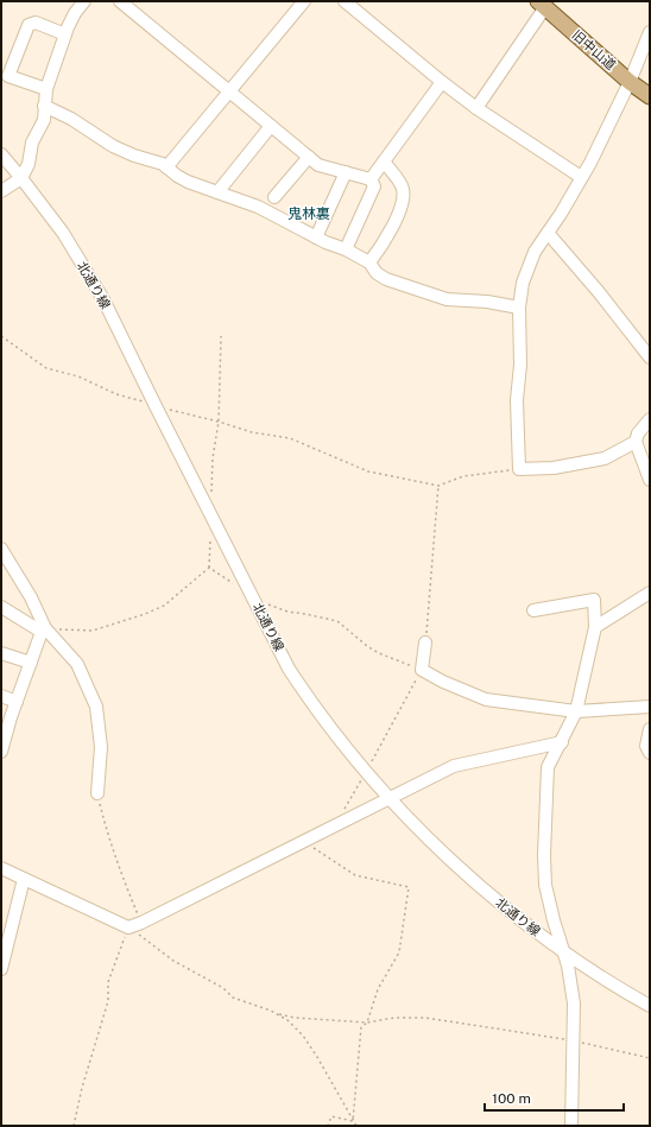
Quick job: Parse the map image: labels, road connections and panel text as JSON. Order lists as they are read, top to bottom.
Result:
{
  "streets": {
    "main road": ["旧中山道"],
    "street": ["北通り線"]
  },
  "districts": ["鬼林裏"],
  "scale_bar": "100 m"
}
